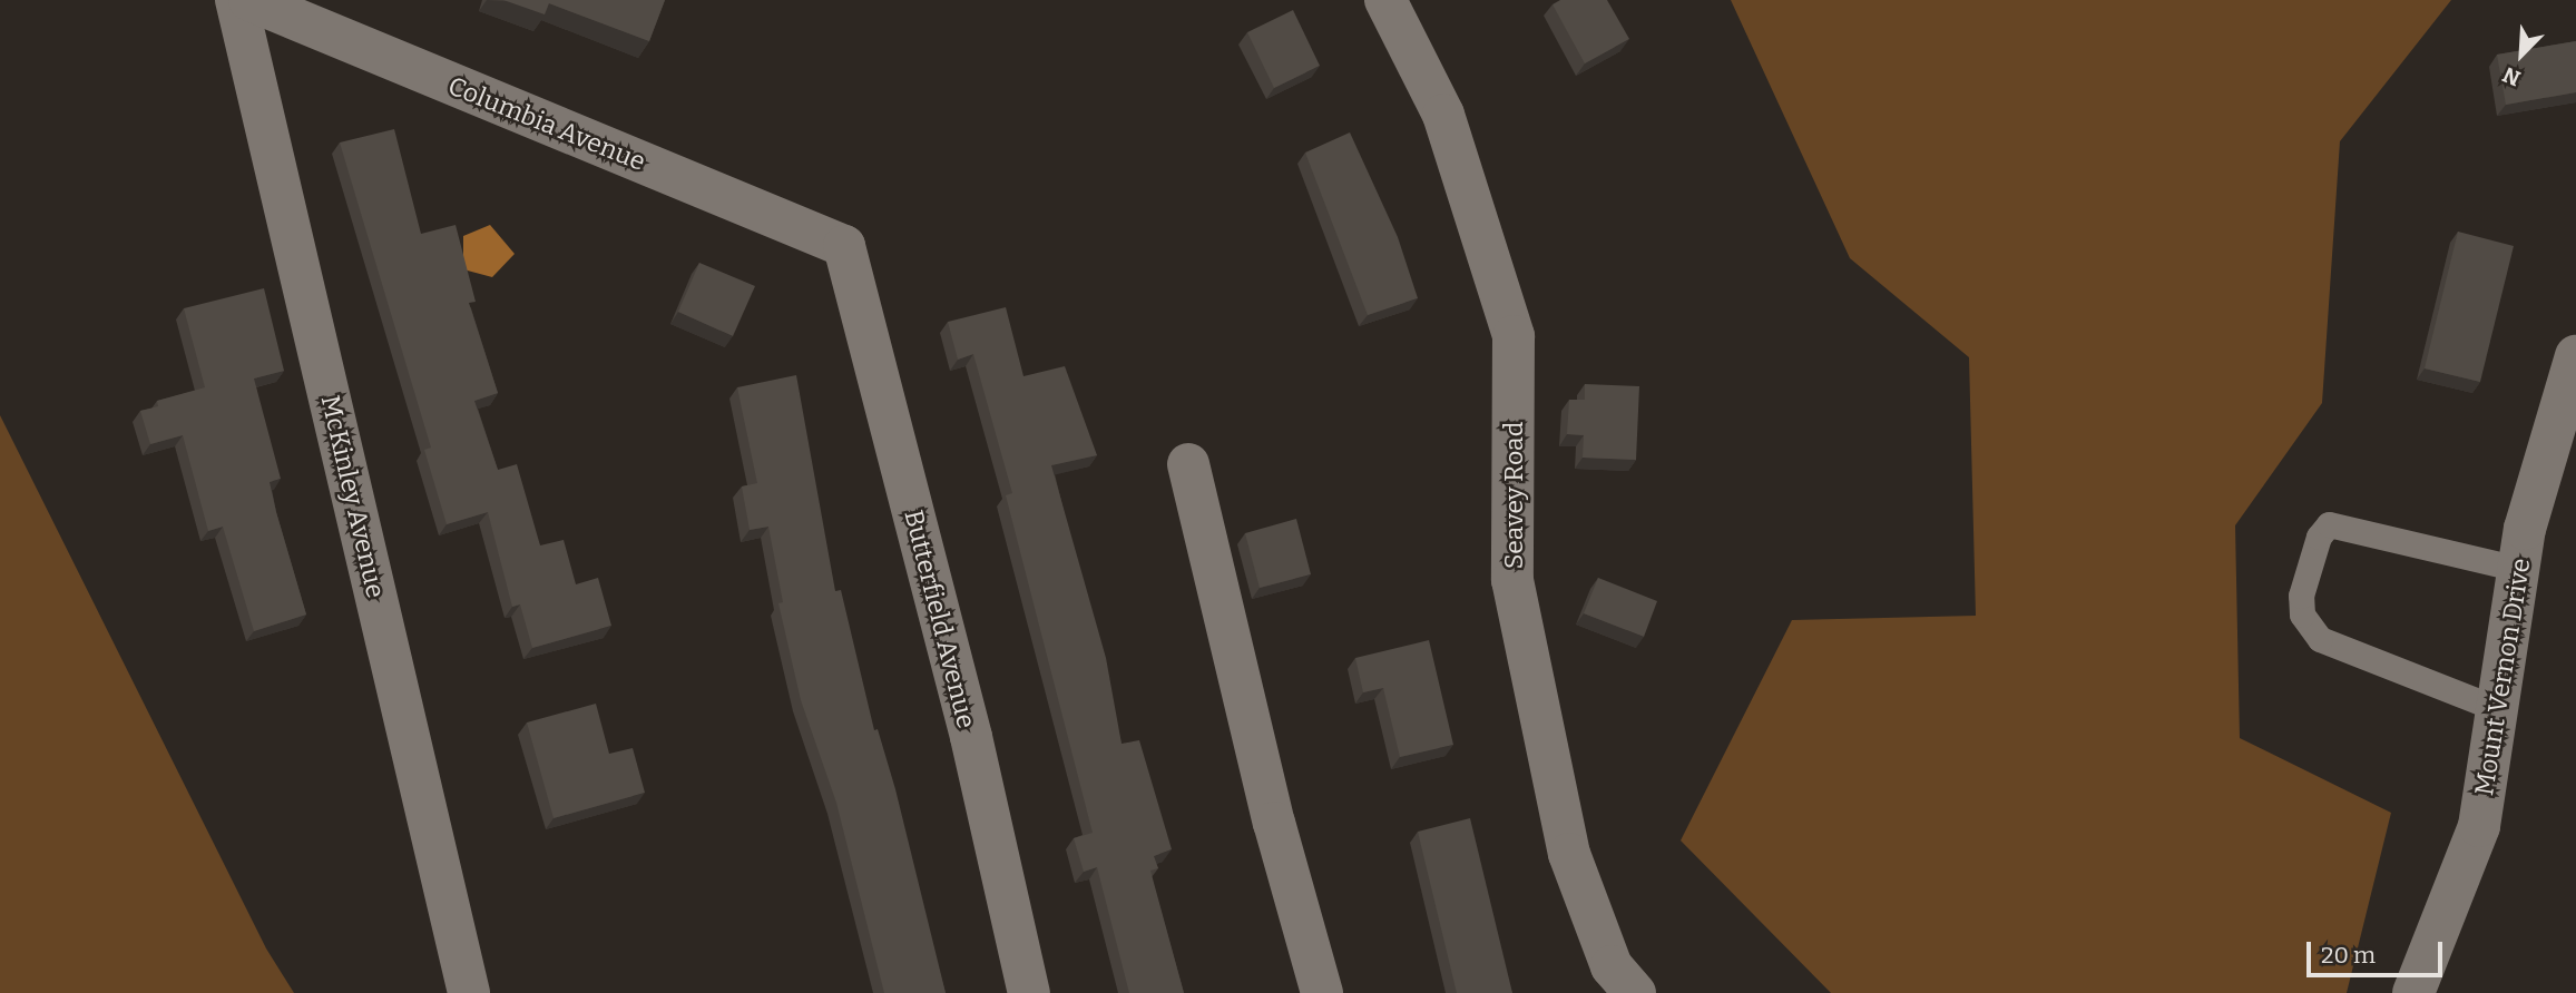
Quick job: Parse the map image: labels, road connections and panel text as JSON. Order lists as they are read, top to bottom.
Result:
{
  "streets": {
    "street": [
      "Columbia Avenue",
      "Seavey Road",
      "McKinley Avenue",
      "Butterfield Avenue",
      "Mount Vernon Drive"
    ]
  },
  "crossings": [
    ["Columbia Avenue", "Butterfield Avenue"]
  ],
  "scale_bar": "20 m",
  "north": "bottom left"
}
